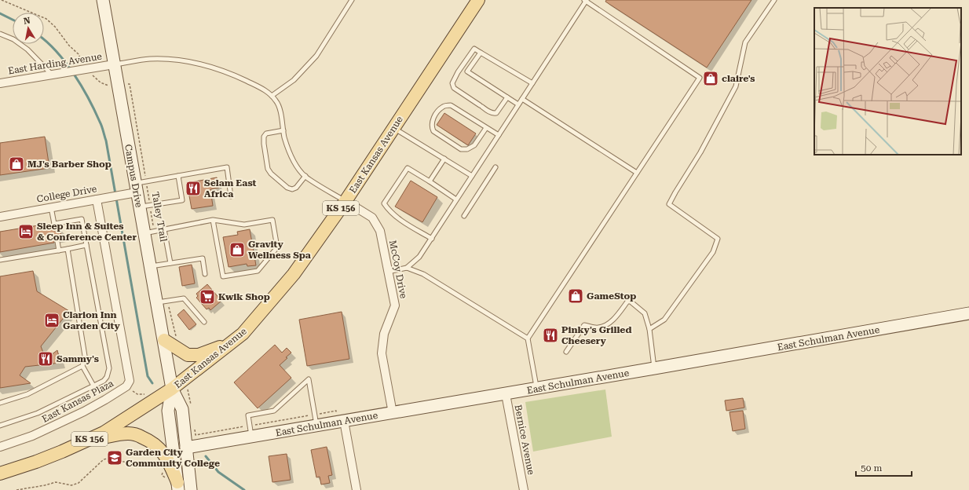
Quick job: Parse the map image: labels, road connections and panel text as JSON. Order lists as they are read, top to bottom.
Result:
{
  "streets": {
    "main road": ["East Kansas Avenue", "KS 156"],
    "street": [
      "East Harding Avenue",
      "Campus Drive",
      "College Drive",
      "McCoy Drive",
      "East Schulman Avenue",
      "East Kansas Plaza",
      "Bernice Avenue"
    ],
    "path": ["Talley Trail"]
  },
  "crossings": [
    ["East Harding Avenue", "Campus Drive"],
    ["East Kansas Avenue", "Campus Drive"],
    ["East Kansas Avenue", "McCoy Drive"],
    ["Campus Drive", "College Drive"],
    ["Campus Drive", "Talley Trail"],
    ["Campus Drive", "East Schulman Avenue"],
    ["College Drive", "Talley Trail"],
    ["College Drive", "East Kansas Plaza"],
    ["McCoy Drive", "East Schulman Avenue"],
    ["East Schulman Avenue", "Bernice Avenue"]
  ],
  "places": {
    "shop": [
      "claire's",
      "MJ's Barber Shop",
      "Gravity Wellness Spa",
      "GameStop"
    ],
    "restaurant": ["Selam East Africa", "Pinky's Grilled Cheesery", "Sammy's"],
    "hotel": ["Sleep Inn & Suites & Conference Center", "Clarion Inn Garden City"],
    "supermarket": ["Kwik Shop"],
    "school or university": ["Garden City Community College"]
  },
  "scale_bar": "50 m",
  "north": "top"
}
